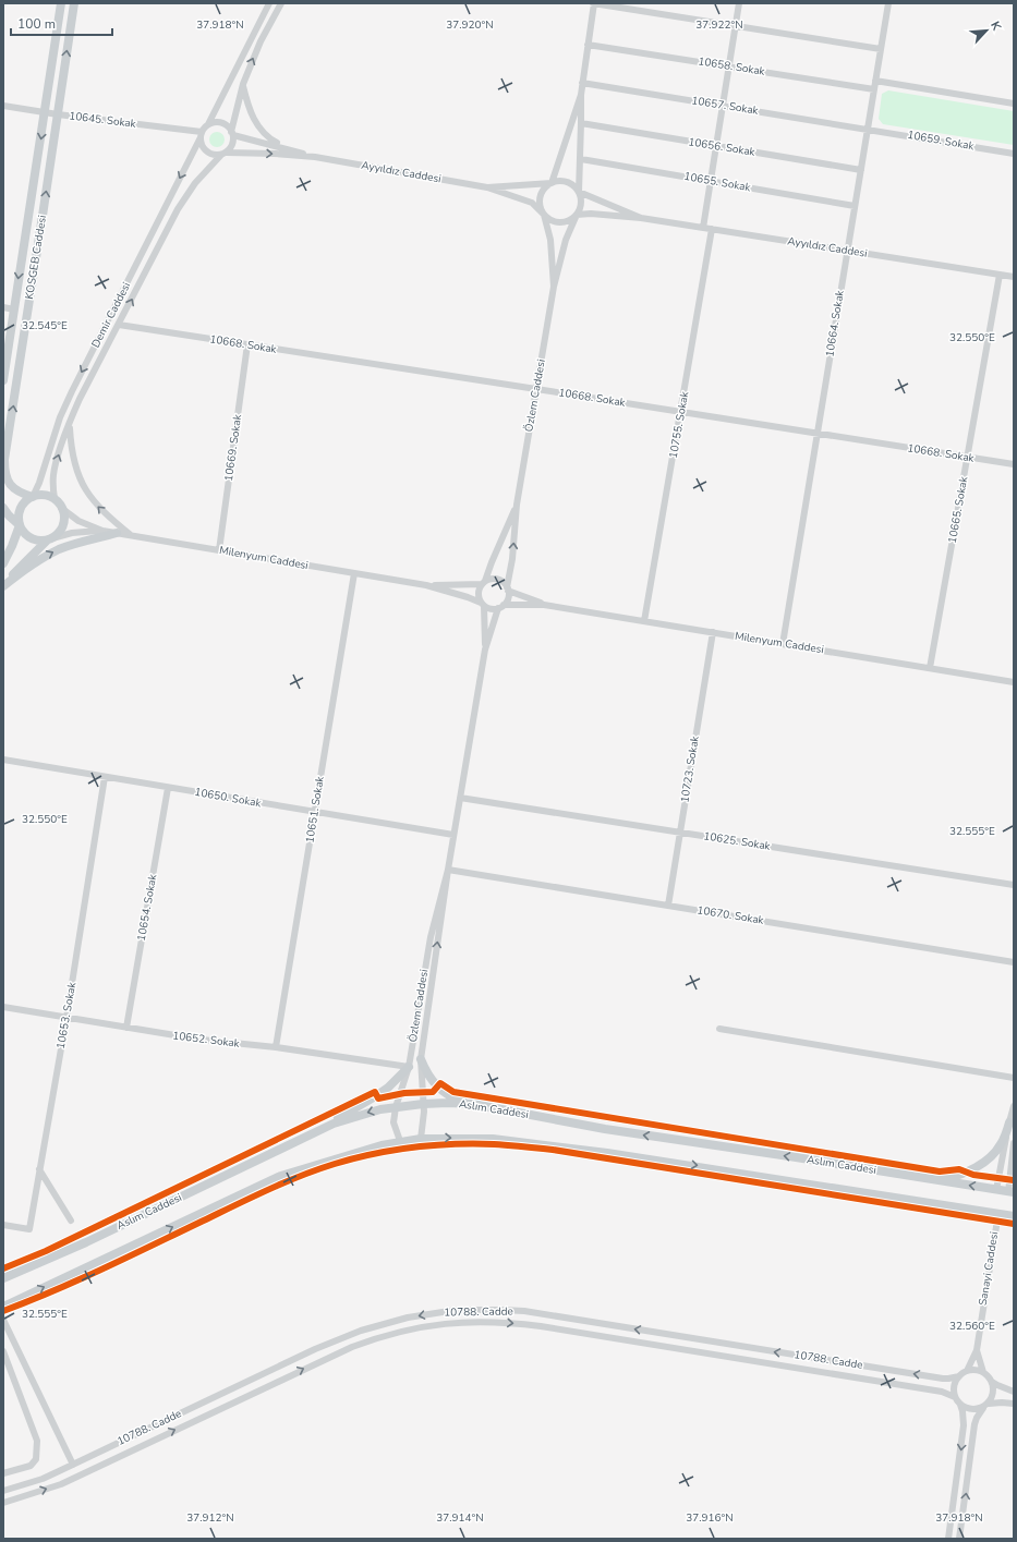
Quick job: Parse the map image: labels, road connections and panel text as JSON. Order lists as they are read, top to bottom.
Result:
{
  "streets": {
    "main road": ["KOSGEB Caddesi", "Aslım Caddesi"],
    "street": [
      "10658. Sokak",
      "10657. Sokak",
      "10645. Sokak",
      "10659. Sokak",
      "10656. Sokak",
      "Ayyıldız Caddesi",
      "10655. Sokak",
      "Demir Caddesi",
      "10664. Sokak",
      "10668. Sokak",
      "Özlem Caddesi",
      "10755. Sokak",
      "10669. Sokak",
      "10665. Sokak",
      "Milenyum Caddesi",
      "10723. Sokak",
      "10650. Sokak",
      "10651. Sokak",
      "10625. Sokak",
      "10654. Sokak",
      "10670. Sokak",
      "10653. Sokak",
      "10652. Sokak",
      "Sanayi Caddesi",
      "10788. Cadde"
    ]
  },
  "crossings": [
    ["10658. Sokak", "10664. Sokak"],
    ["10657. Sokak", "10659. Sokak"],
    ["10657. Sokak", "10664. Sokak"],
    ["10645. Sokak", "Ayyıldız Caddesi"],
    ["10645. Sokak", "KOSGEB Caddesi"],
    ["10645. Sokak", "Demir Caddesi"],
    ["10659. Sokak", "10664. Sokak"],
    ["10656. Sokak", "10664. Sokak"],
    ["Ayyıldız Caddesi", "Demir Caddesi"],
    ["Ayyıldız Caddesi", "10664. Sokak"],
    ["Ayyıldız Caddesi", "Özlem Caddesi"],
    ["Ayyıldız Caddesi", "10755. Sokak"],
    ["Ayyıldız Caddesi", "10665. Sokak"],
    ["10655. Sokak", "10664. Sokak"],
    ["KOSGEB Caddesi", "Demir Caddesi"],
    ["KOSGEB Caddesi", "Milenyum Caddesi"],
    ["Demir Caddesi", "10668. Sokak"],
    ["Demir Caddesi", "Milenyum Caddesi"],
    ["10664. Sokak", "10668. Sokak"],
    ["10664. Sokak", "Milenyum Caddesi"],
    ["10668. Sokak", "Özlem Caddesi"],
    ["10668. Sokak", "10755. Sokak"],
    ["10668. Sokak", "10669. Sokak"],
    ["10668. Sokak", "10665. Sokak"],
    ["Özlem Caddesi", "10650. Sokak"],
    ["Özlem Caddesi", "10625. Sokak"],
    ["Özlem Caddesi", "10670. Sokak"],
    ["Özlem Caddesi", "10652. Sokak"],
    ["Özlem Caddesi", "Aslım Caddesi"],
    ["10755. Sokak", "Milenyum Caddesi"],
    ["10669. Sokak", "Milenyum Caddesi"],
    ["10665. Sokak", "Milenyum Caddesi"],
    ["Milenyum Caddesi", "10723. Sokak"],
    ["Milenyum Caddesi", "10651. Sokak"],
    ["10723. Sokak", "10625. Sokak"],
    ["10723. Sokak", "10670. Sokak"],
    ["10650. Sokak", "10651. Sokak"],
    ["10650. Sokak", "10654. Sokak"],
    ["10650. Sokak", "10653. Sokak"],
    ["10651. Sokak", "10652. Sokak"],
    ["10654. Sokak", "10652. Sokak"],
    ["10653. Sokak", "10652. Sokak"],
    ["Sanayi Caddesi", "10788. Cadde"]
  ],
  "scale_bar": "100 m",
  "north": "top right",
  "coordinates": [
    "37.918°N",
    "37.922°N",
    "37.920°N",
    "32.545°E",
    "32.550°E",
    "32.555°E",
    "32.560°E",
    "37.912°N",
    "37.914°N",
    "37.916°N"
  ]
}
